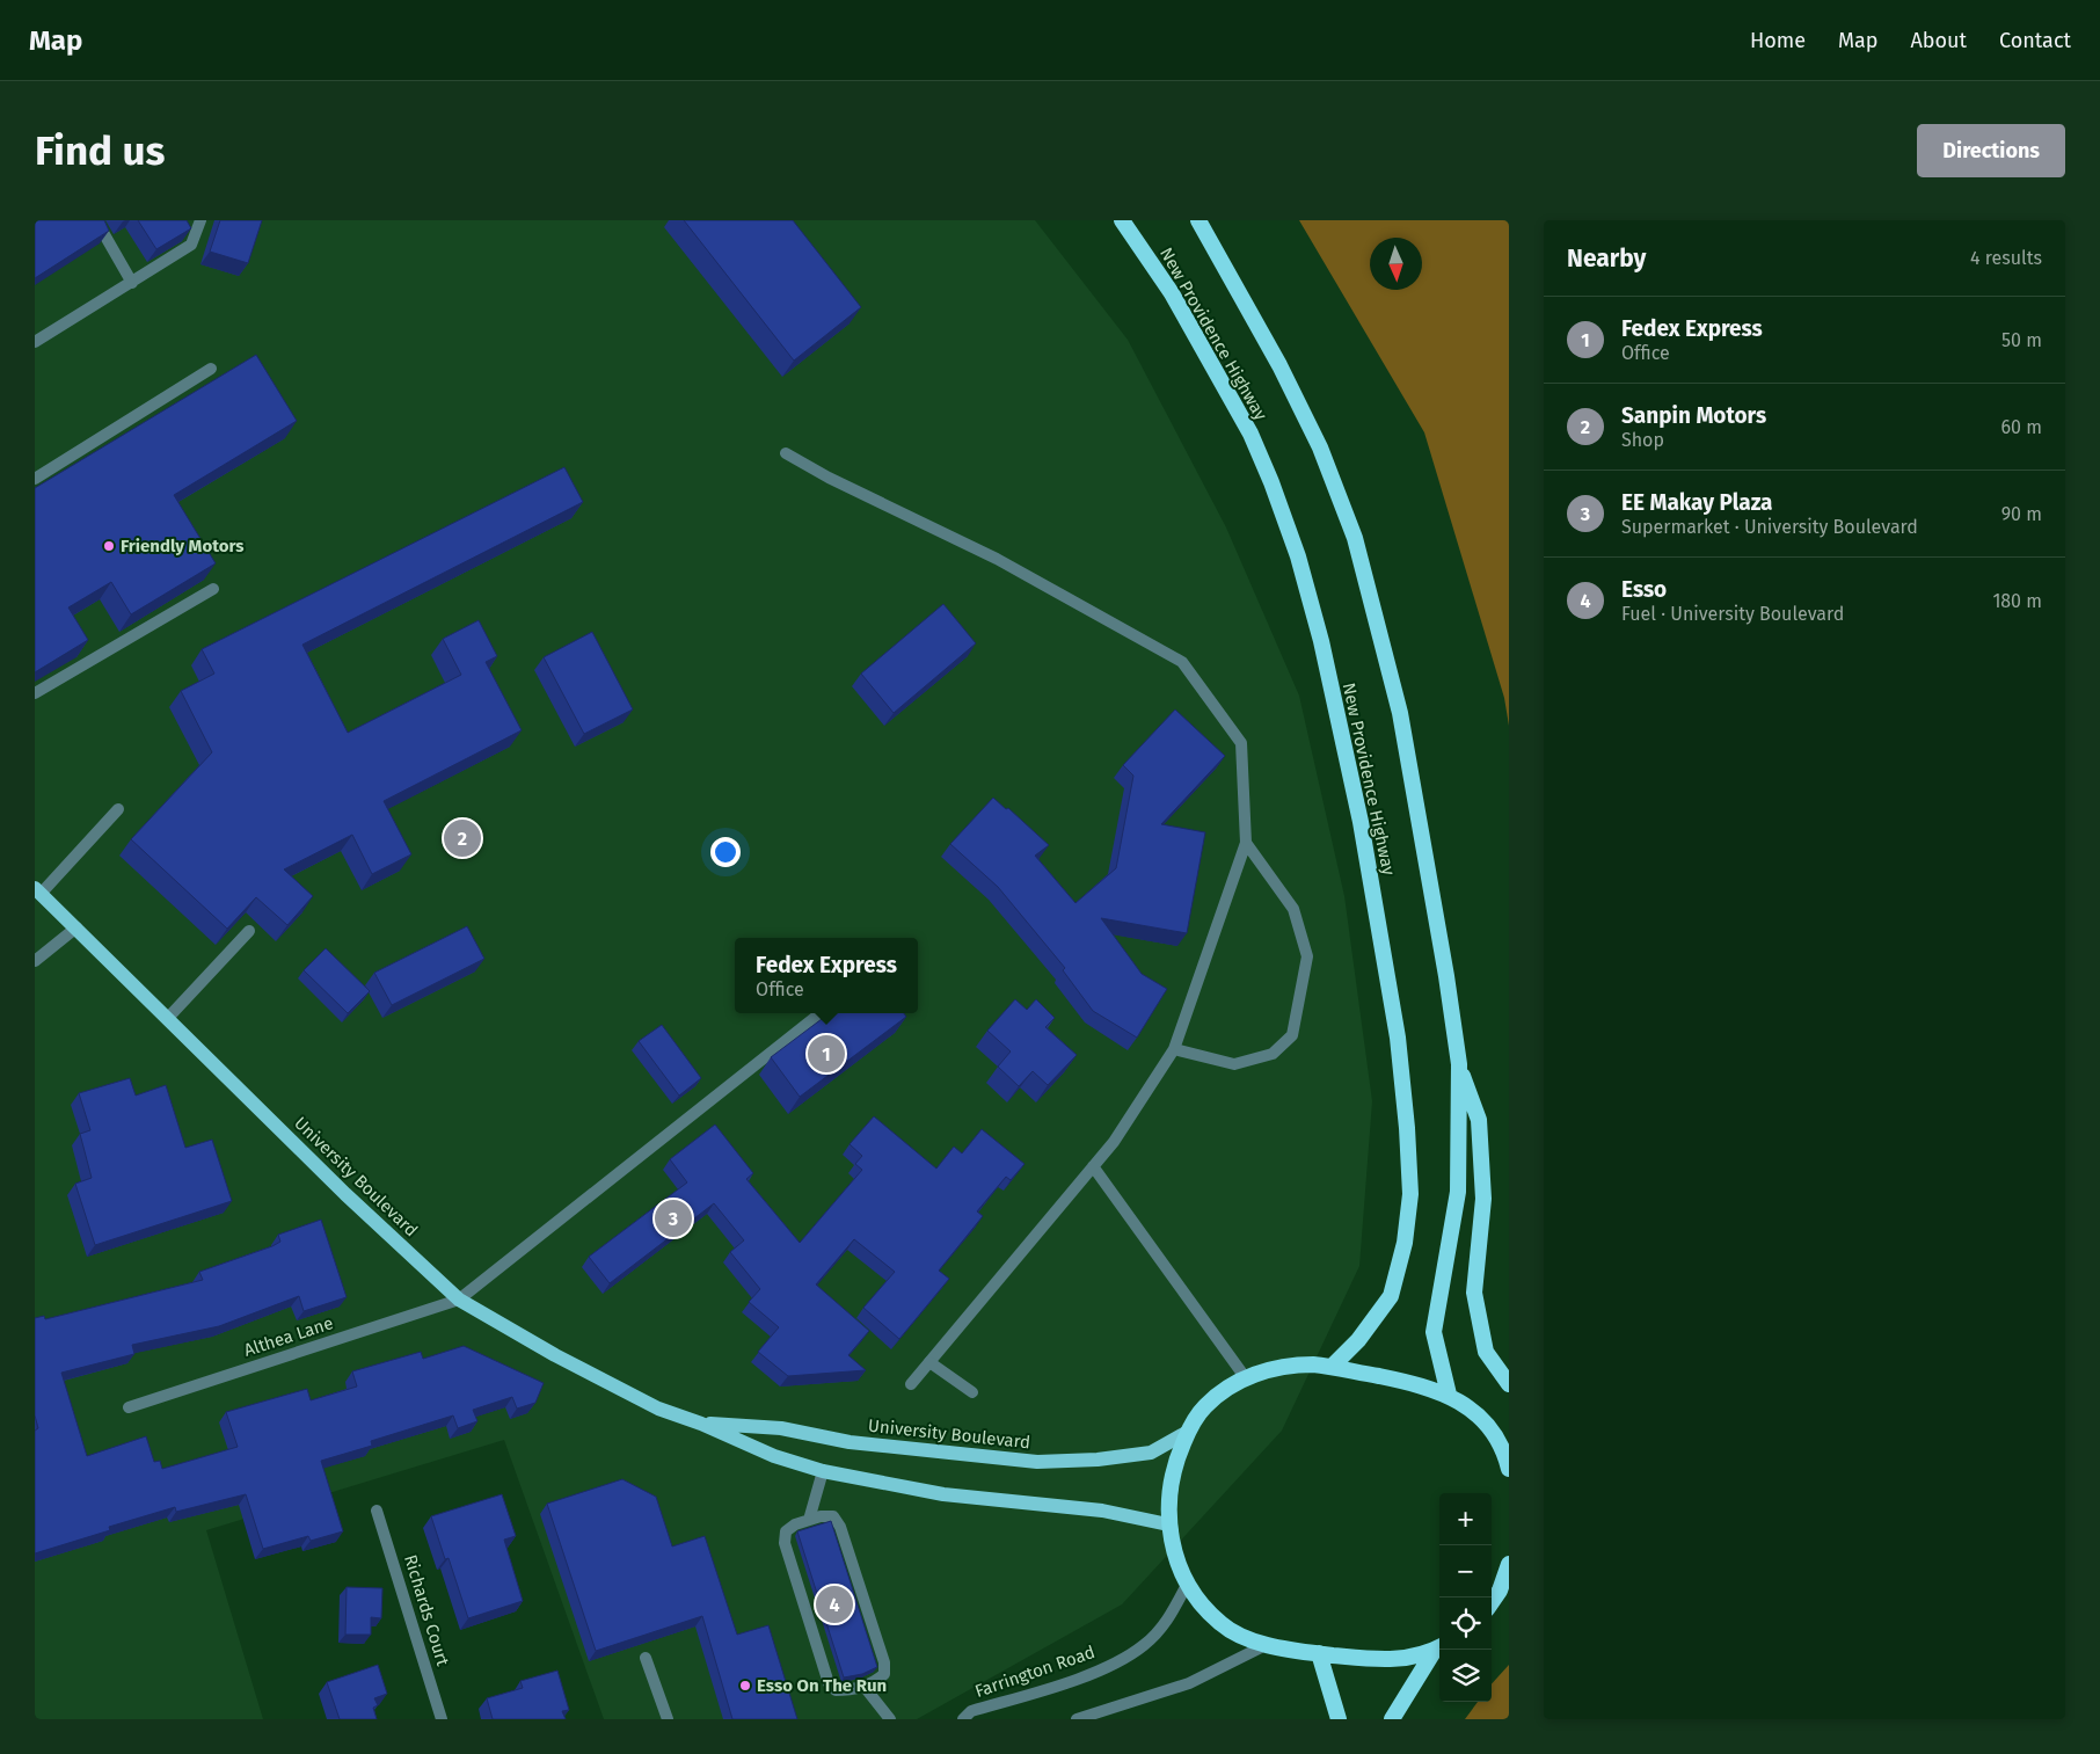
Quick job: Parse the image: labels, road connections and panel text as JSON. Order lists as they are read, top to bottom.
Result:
{
  "streets": {
    "highway": ["New Providence Highway"],
    "main road": ["University Boulevard"],
    "street": ["Althea Lane", "Richards Court", "Farrington Road"]
  },
  "crossings": [
    ["University Boulevard", "Althea Lane"]
  ],
  "places": ["Friendly Motors", "Esso On The Run"],
  "north": "bottom",
  "page": {
    "header": "Map",
    "nav": [
      "Home",
      "Map",
      "About",
      "Contact"
    ],
    "buttons": "Directions",
    "title": "Find us",
    "heading": ["Nearby", "4 results"],
    "list": [
      {
        "mark": "1",
        "name": "Fedex Express",
        "note": "Office",
        "value": "50 m"
      },
      {
        "mark": "2",
        "name": "Sanpin Motors",
        "note": "Shop",
        "value": "60 m"
      },
      {
        "mark": "3",
        "name": "EE Makay Plaza",
        "note": "Supermarket · University Boulevard",
        "value": "90 m"
      },
      {
        "mark": "4",
        "name": "Esso",
        "note": "Fuel · University Boulevard",
        "value": "180 m"
      }
    ],
    "pins": [
      "2",
      "1",
      "3",
      "4"
    ],
    "popup": ["Fedex Express", "Office"],
    "map_buttons": ["+", "−"]
  }
}
